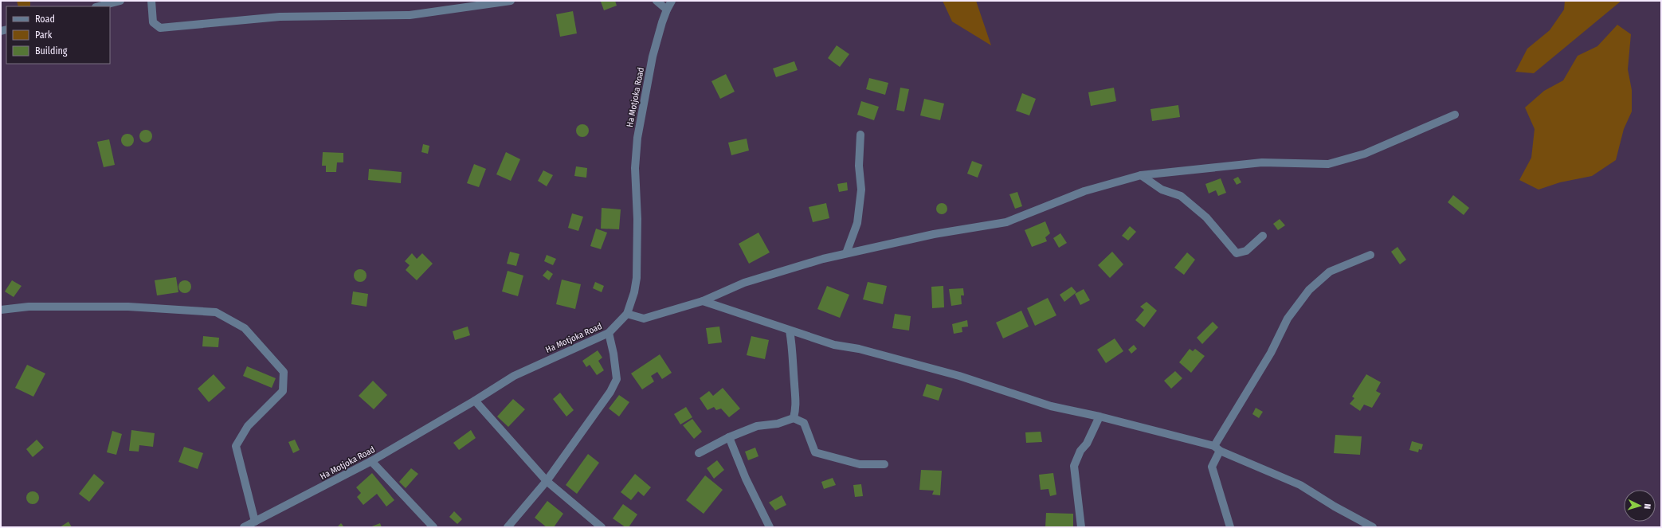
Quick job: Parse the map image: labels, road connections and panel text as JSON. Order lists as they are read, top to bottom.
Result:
{
  "streets": {
    "street": ["Ha Motjoka Road"]
  },
  "legend": ["Road", "Park", "Building"],
  "north": "right"
}
